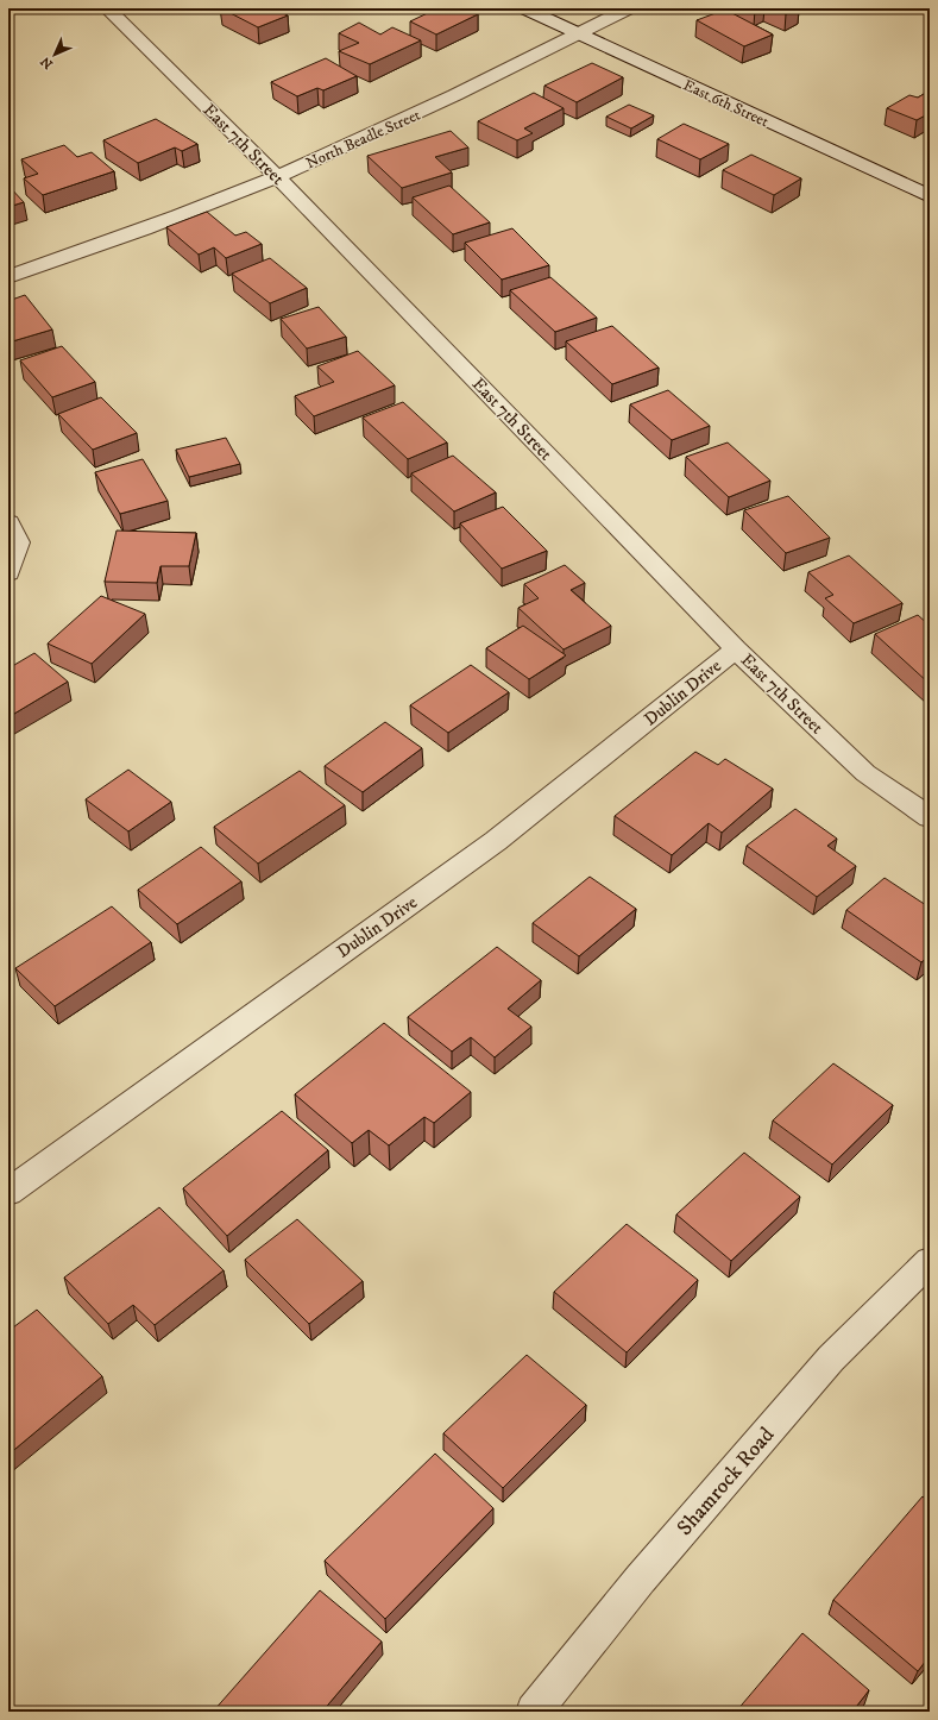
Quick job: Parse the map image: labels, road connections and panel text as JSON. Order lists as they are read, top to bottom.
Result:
{
  "streets": {
    "street": [
      "East 6th Street",
      "North Beadle Street",
      "East 7th Street",
      "Dublin Drive",
      "Shamrock Road"
    ]
  },
  "crossings": [
    ["East 6th Street", "North Beadle Street"],
    ["North Beadle Street", "East 7th Street"],
    ["East 7th Street", "Dublin Drive"]
  ],
  "north": "bottom left"
}
